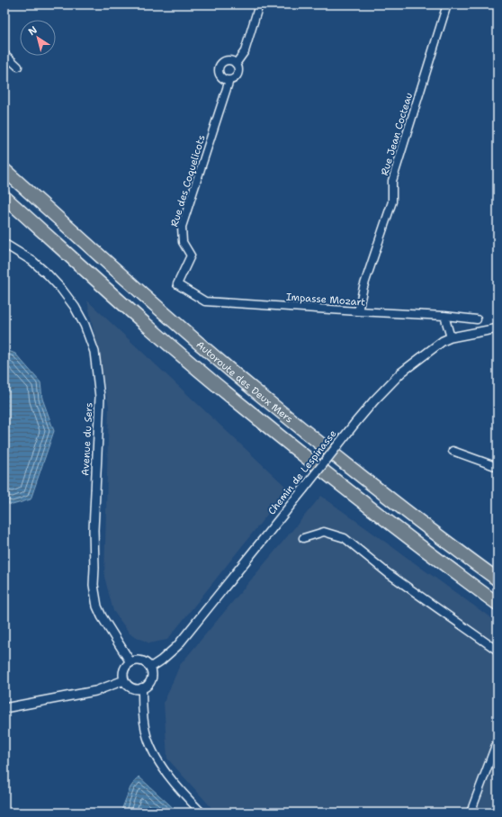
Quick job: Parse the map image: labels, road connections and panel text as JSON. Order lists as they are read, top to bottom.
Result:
{
  "streets": {
    "highway": ["Autoroute des Deux Mers"],
    "street": [
      "Rue Jean Cocteau",
      "Rue des Coquelicots",
      "Impasse Mozart",
      "Avenue du Sers",
      "Chemin de Lespinasse"
    ]
  },
  "crossings": [
    ["Rue Jean Cocteau", "Impasse Mozart"],
    ["Rue des Coquelicots", "Impasse Mozart"],
    ["Avenue du Sers", "Chemin de Lespinasse"]
  ],
  "north": "top left"
}
